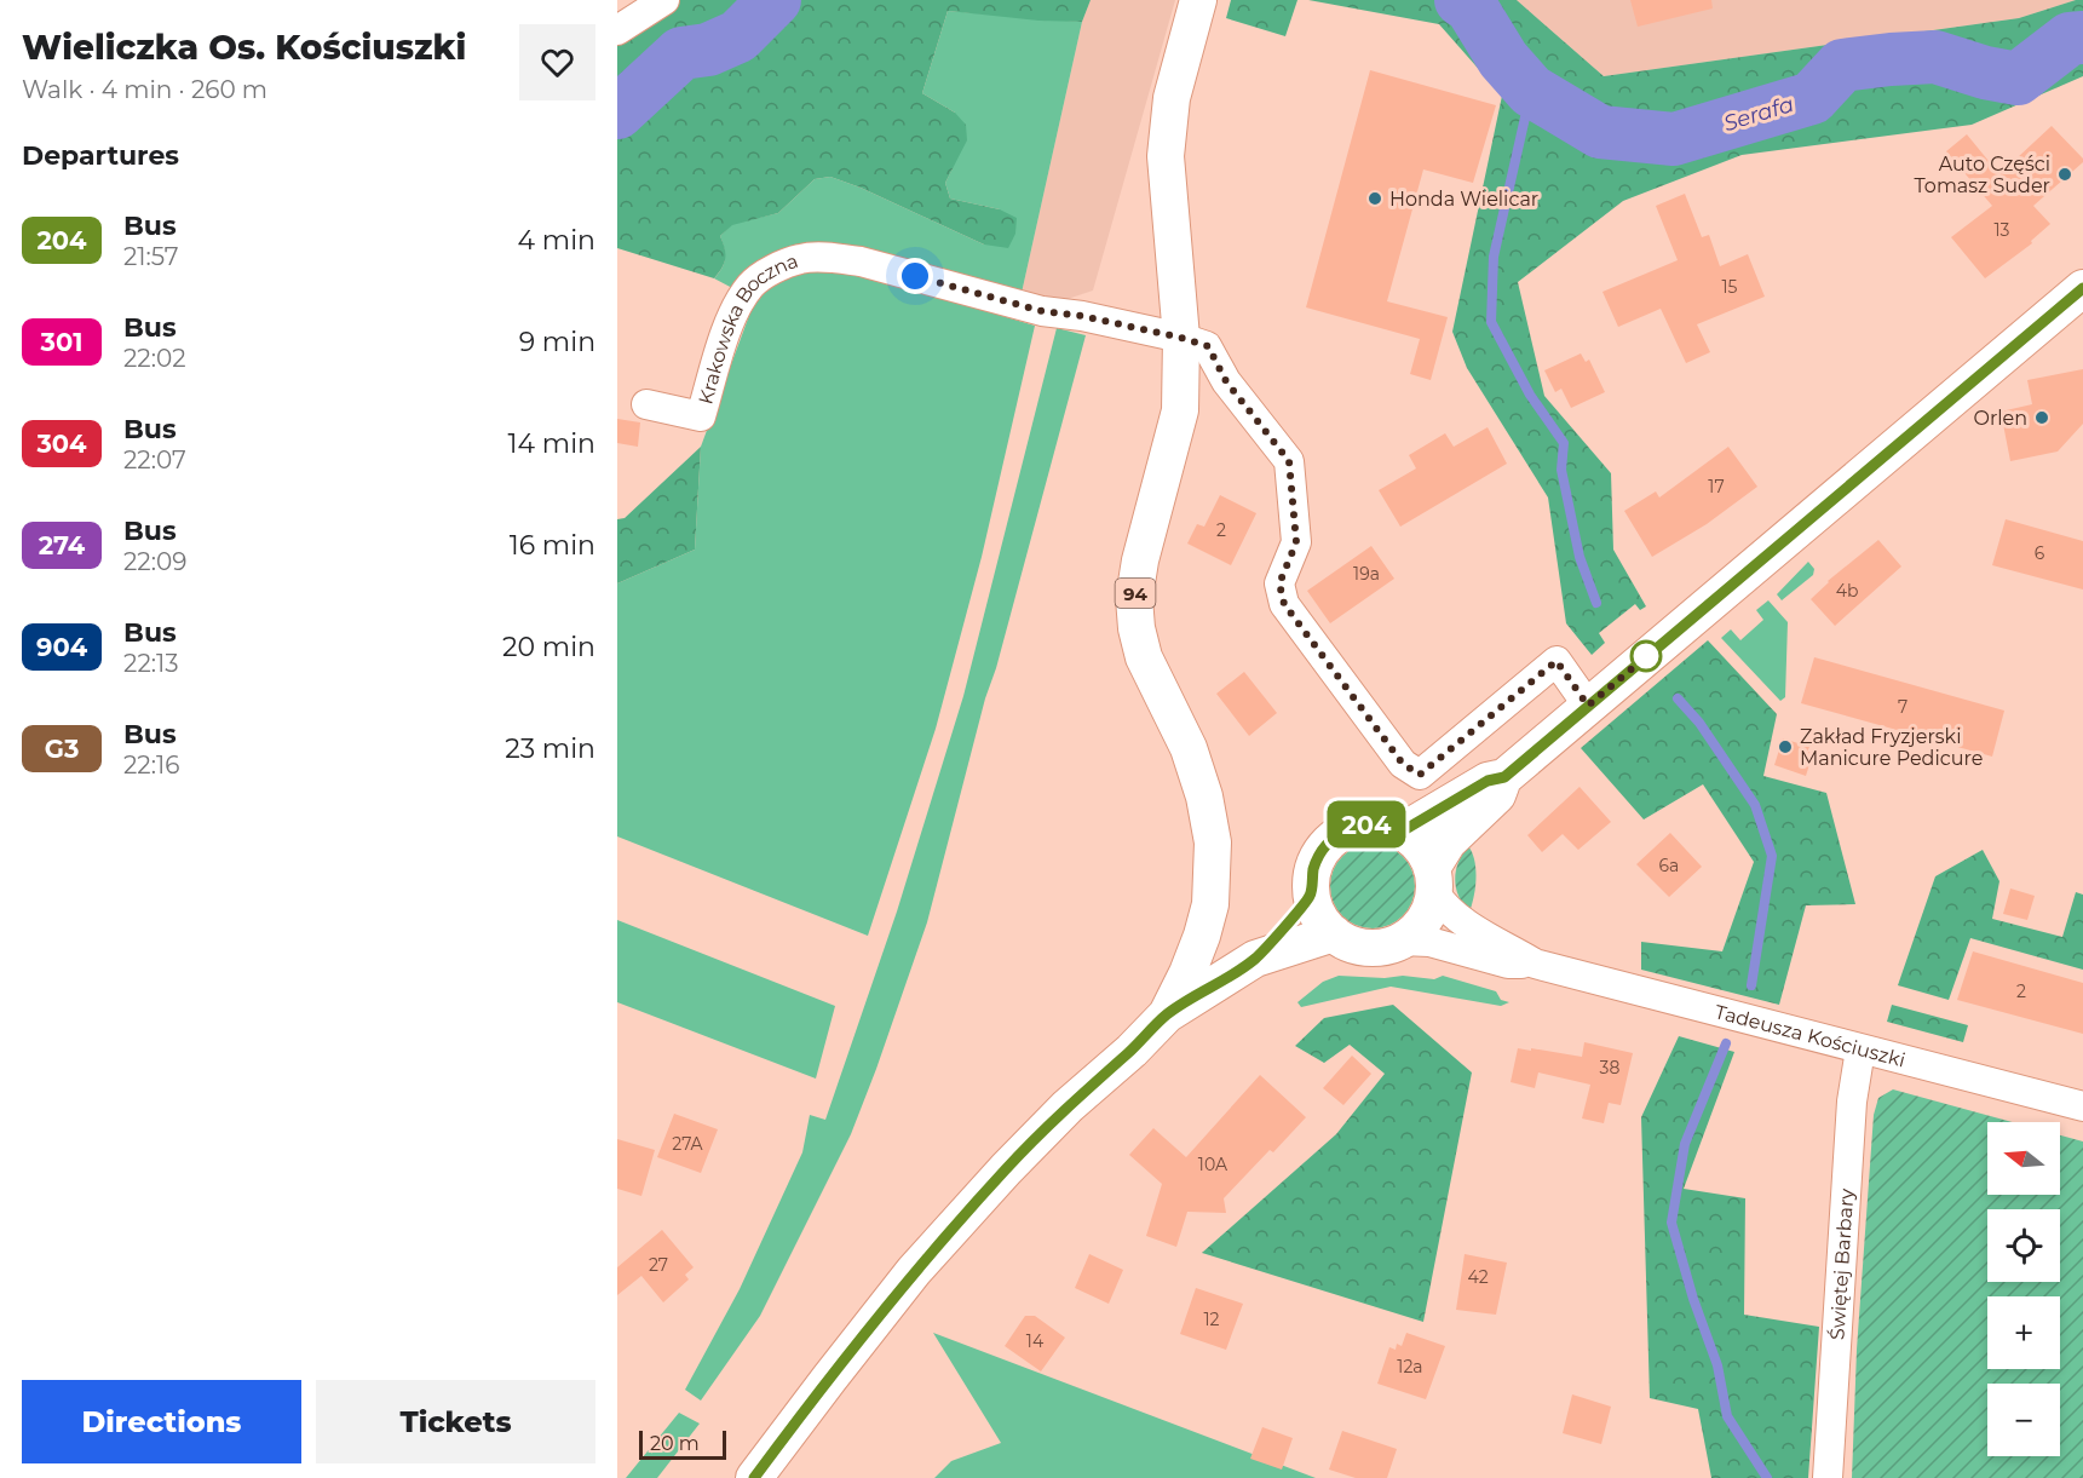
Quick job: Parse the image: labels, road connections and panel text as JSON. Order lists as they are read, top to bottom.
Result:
{
  "streets": {
    "main road": ["94"],
    "street": ["Krakowska Boczna", "Tadeusza Kościuszki", "Świętej Barbary"]
  },
  "crossings": [
    ["Krakowska Boczna", "94"],
    ["Tadeusza Kościuszki", "Świętej Barbary"]
  ],
  "water": ["Serafa"],
  "places": [
    "Auto Części Tomasz Suder",
    "Honda Wielicar",
    "Orlen",
    "Zakład Fryzjerski Manicure Pedicure"
  ],
  "lines": ["bus line 204"],
  "house_numbers": [
    "13",
    "15",
    "17",
    "2",
    "6",
    "19a",
    "4b",
    "7",
    "6a",
    "2",
    "38",
    "27A",
    "10A",
    "27",
    "42",
    "12",
    "14",
    "12a"
  ],
  "scale_bar": "20 m",
  "north": "left",
  "page": {
    "heading": [
      ["Wieliczka Os. Kościuszki", "Walk · 4 min · 260 m"],
      "Departures"
    ],
    "on_map": "204",
    "list": [
      {
        "mark": "204",
        "name": "Bus",
        "note": "21:57",
        "value": "4 min"
      },
      {
        "mark": "301",
        "name": "Bus",
        "note": "22:02",
        "value": "9 min"
      },
      {
        "mark": "304",
        "name": "Bus",
        "note": "22:07",
        "value": "14 min"
      },
      {
        "mark": "274",
        "name": "Bus",
        "note": "22:09",
        "value": "16 min"
      },
      {
        "mark": "904",
        "name": "Bus",
        "note": "22:13",
        "value": "20 min"
      },
      {
        "mark": "G3",
        "name": "Bus",
        "note": "22:16",
        "value": "23 min"
      }
    ],
    "map_buttons": ["+", "−"],
    "buttons": ["Directions", "Tickets"],
    "scale": "20 m"
  }
}
